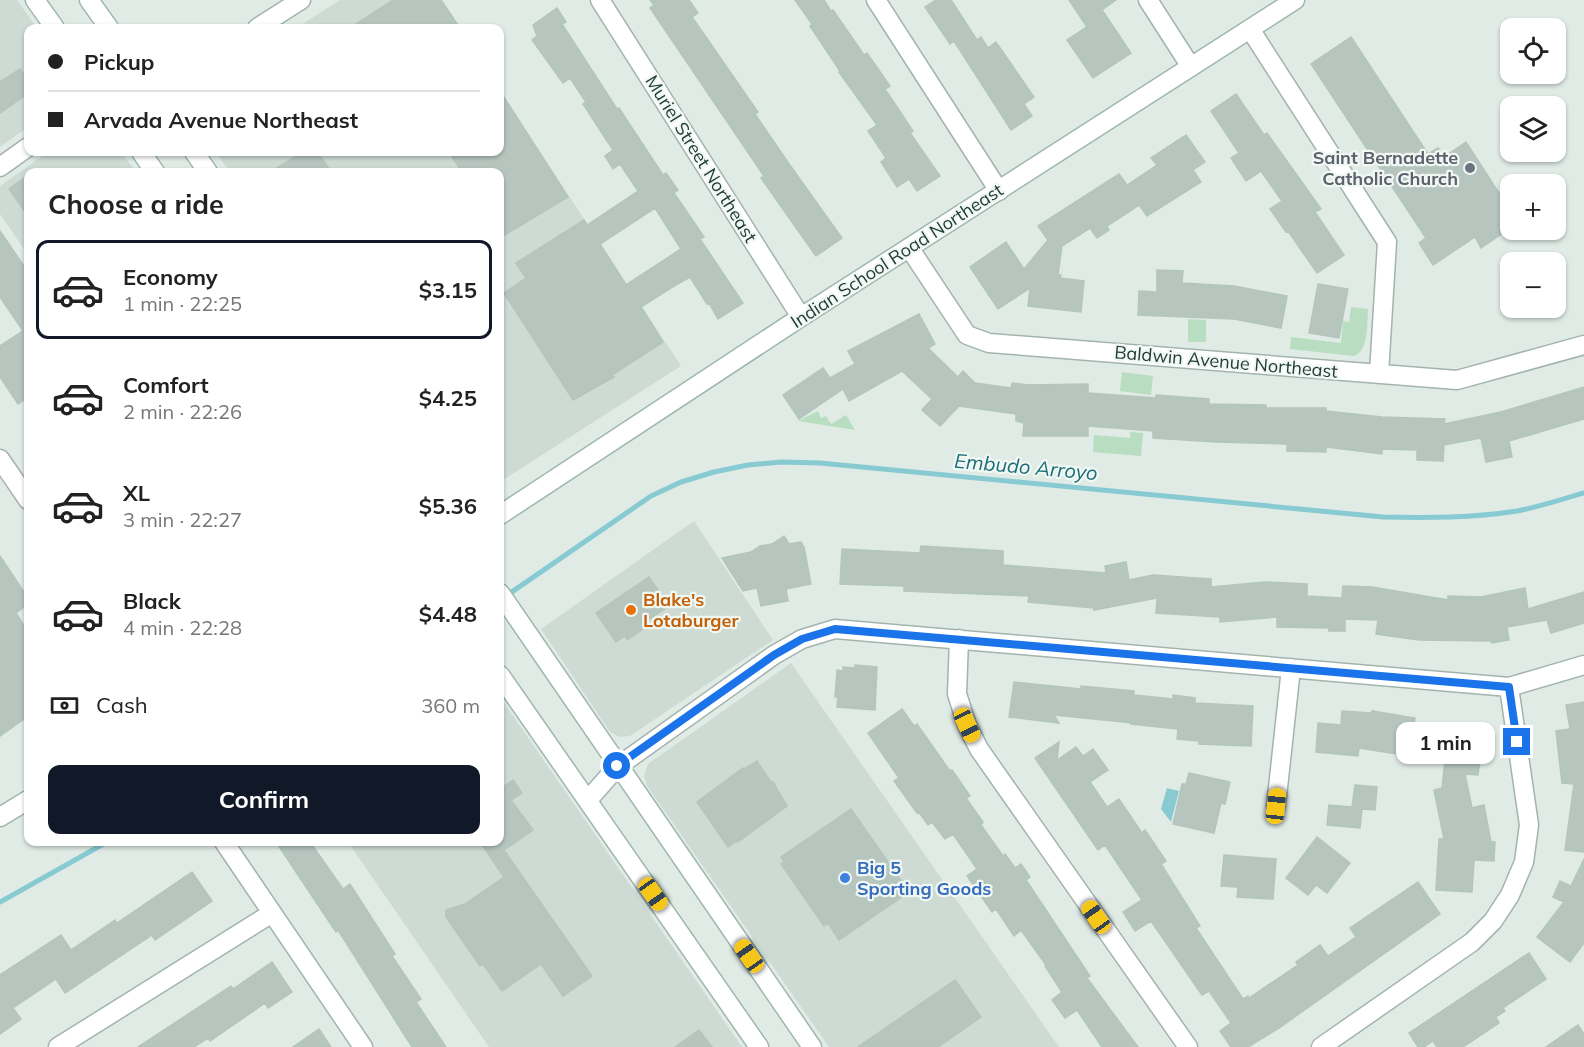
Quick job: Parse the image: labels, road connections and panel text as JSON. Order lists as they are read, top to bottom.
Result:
{
  "streets": {
    "street": ["Muriel Street Northeast", "Indian School Road Northeast", "Baldwin Avenue Northeast"]
  },
  "crossings": [
    ["Muriel Street Northeast", "Indian School Road Northeast"],
    ["Indian School Road Northeast", "Baldwin Avenue Northeast"]
  ],
  "water": ["Embudo Arroyo"],
  "places": ["Saint Bernadette Catholic Church", "Blake's Lotaburger", "Big 5 Sporting Goods"],
  "page": {
    "map_buttons": ["+", "−"],
    "banner": ["Pickup", "Arvada Avenue Northeast"],
    "heading": "Choose a ride",
    "list": [
      {
        "name": "Economy",
        "note": "1 min · 22:25",
        "value": "$3.15"
      },
      {
        "name": "Comfort",
        "note": "2 min · 22:26",
        "value": "$4.25"
      },
      {
        "name": "XL",
        "note": "3 min · 22:27",
        "value": "$5.36"
      },
      {
        "name": "Black",
        "note": "4 min · 22:28",
        "value": "$4.48"
      }
    ],
    "pay": ["Cash", "360 m"],
    "bubble": "1 min",
    "buttons": "Confirm"
  }
}
